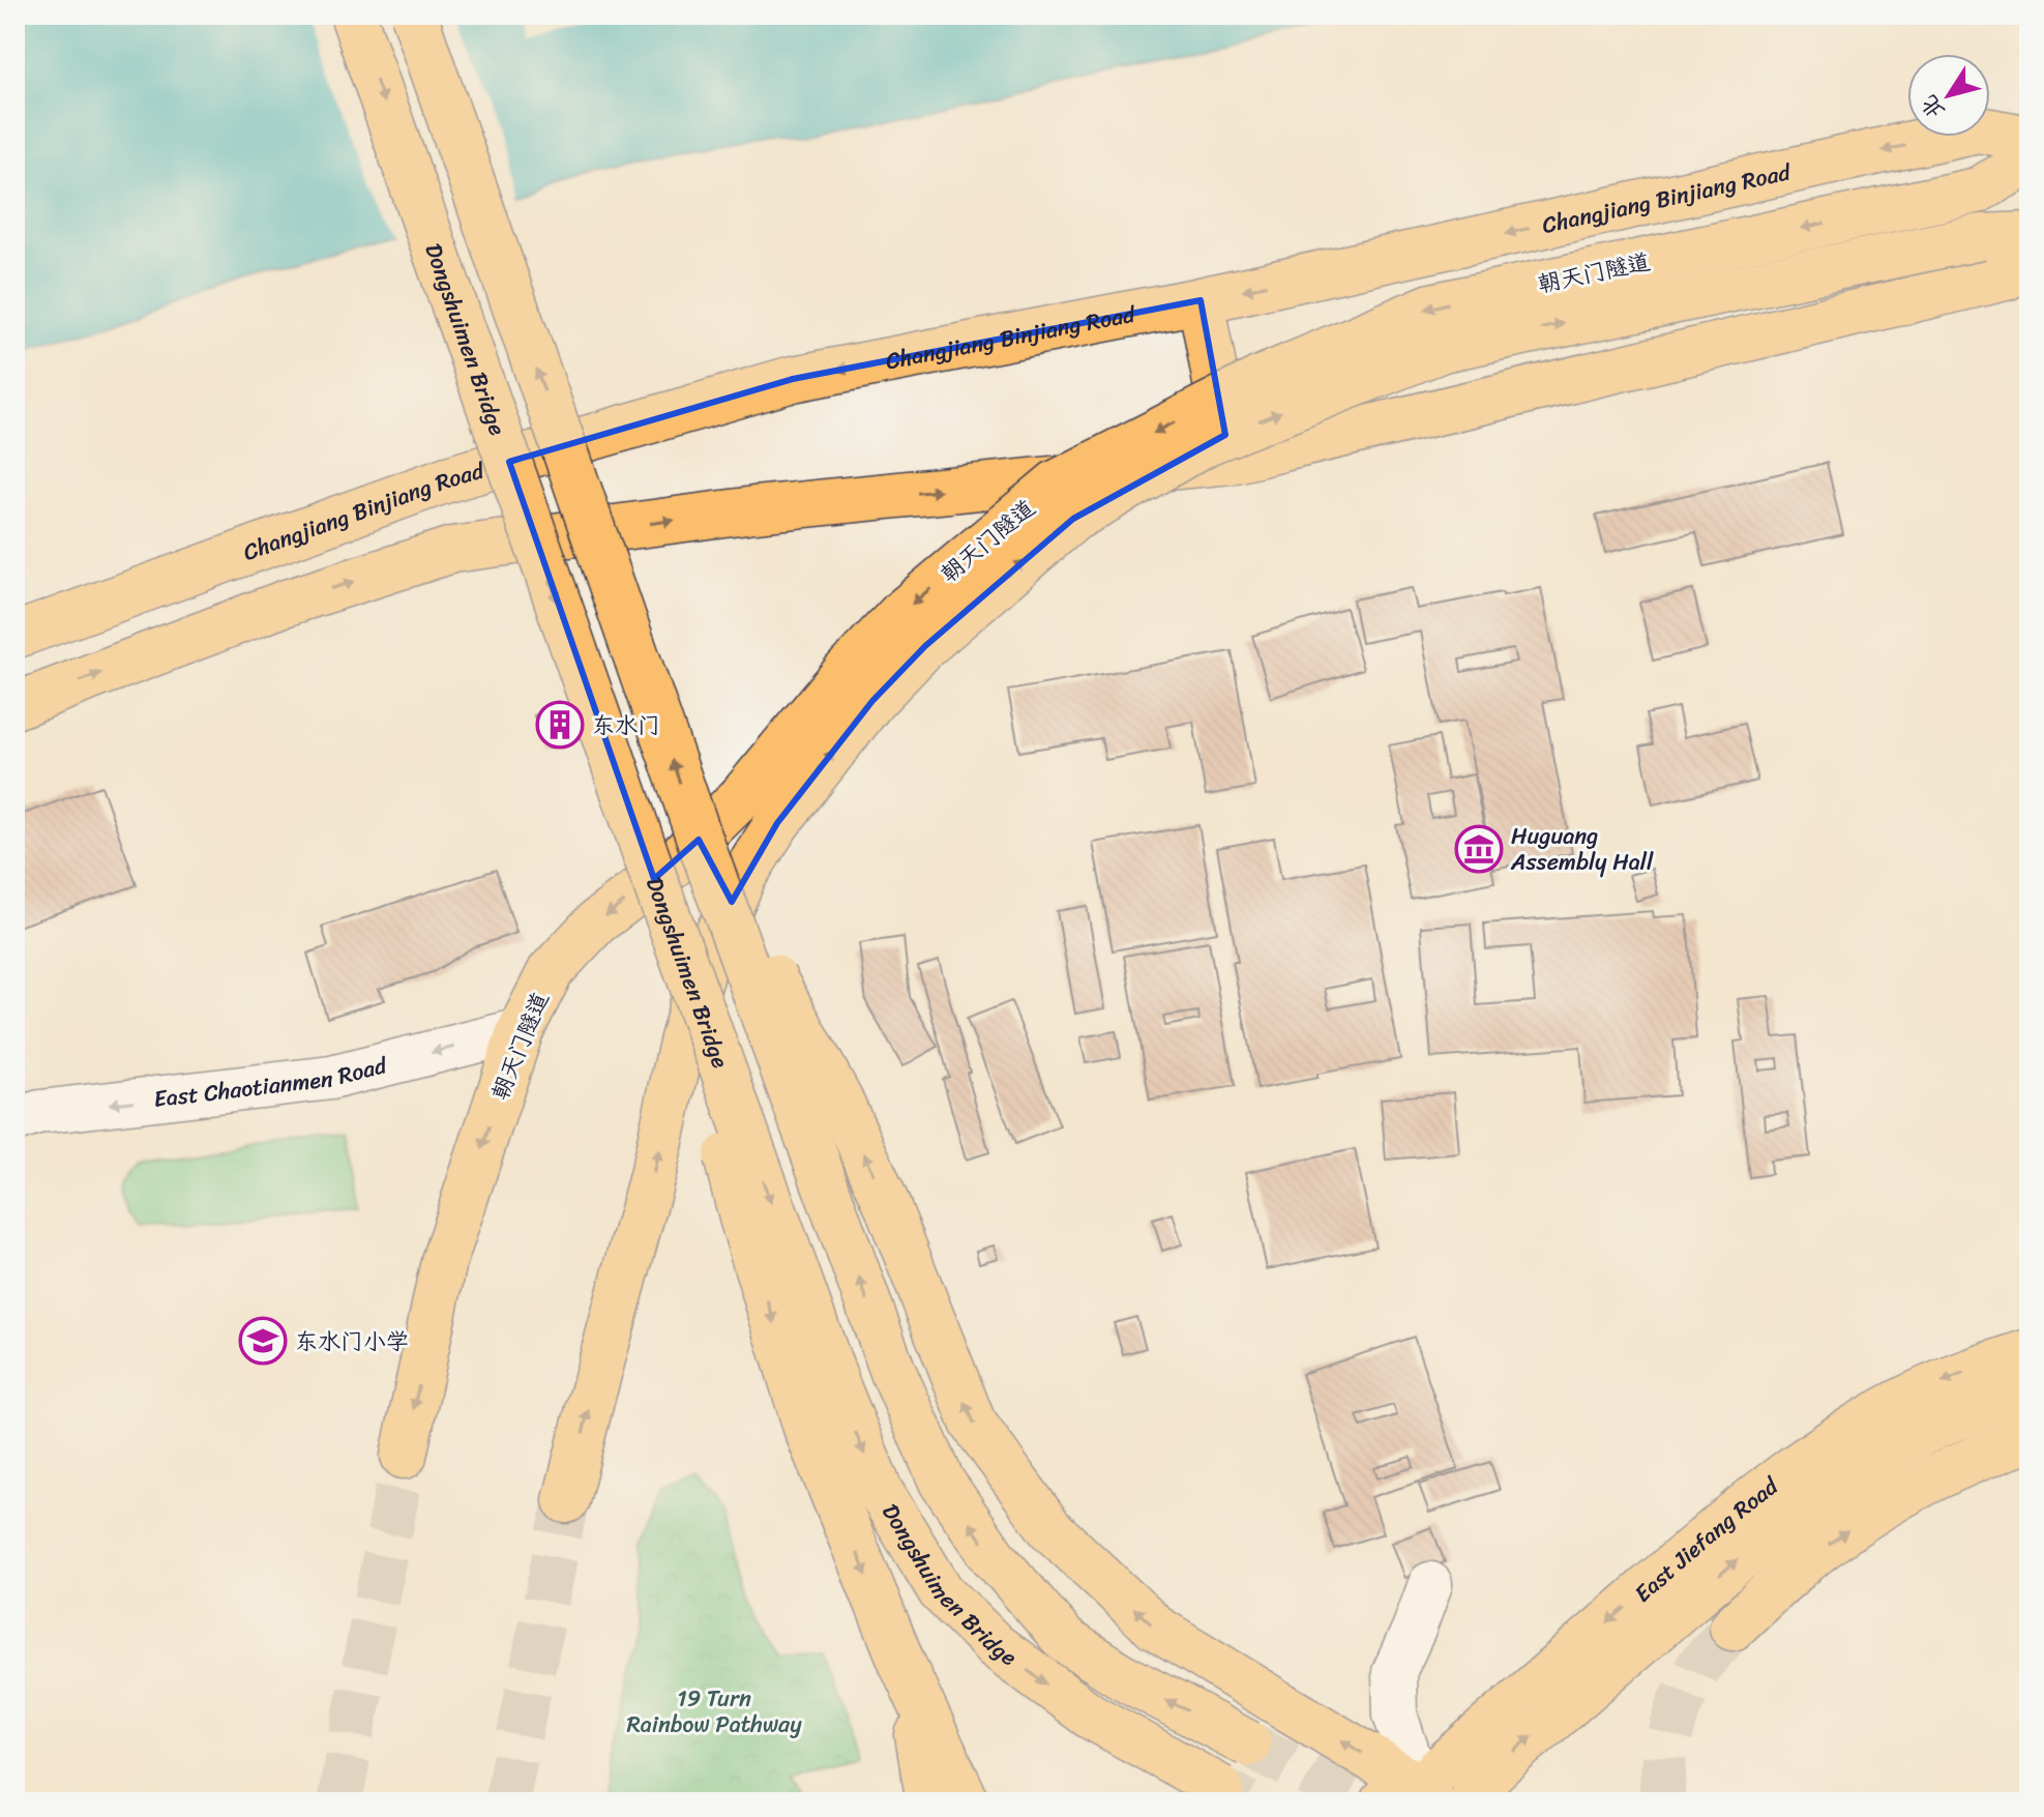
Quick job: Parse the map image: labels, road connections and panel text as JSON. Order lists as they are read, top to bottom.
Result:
{
  "streets": {
    "main road": [
      "Changjiang Binjiang Road",
      "朝天门隧道",
      "Dongshuimen Bridge",
      "East Jiefang Road"
    ],
    "street": ["East Chaotianmen Road"]
  },
  "crossings": [
    ["朝天门隧道", "East Chaotianmen Road"]
  ],
  "one_way": ["East Chaotianmen Road"],
  "parks": ["19 Turn Rainbow Pathway"],
  "places": {
    "building": ["东水门"],
    "museum": ["Huguang Assembly Hall"],
    "school or university": ["东水门小学"]
  },
  "north": "bottom left"
}
